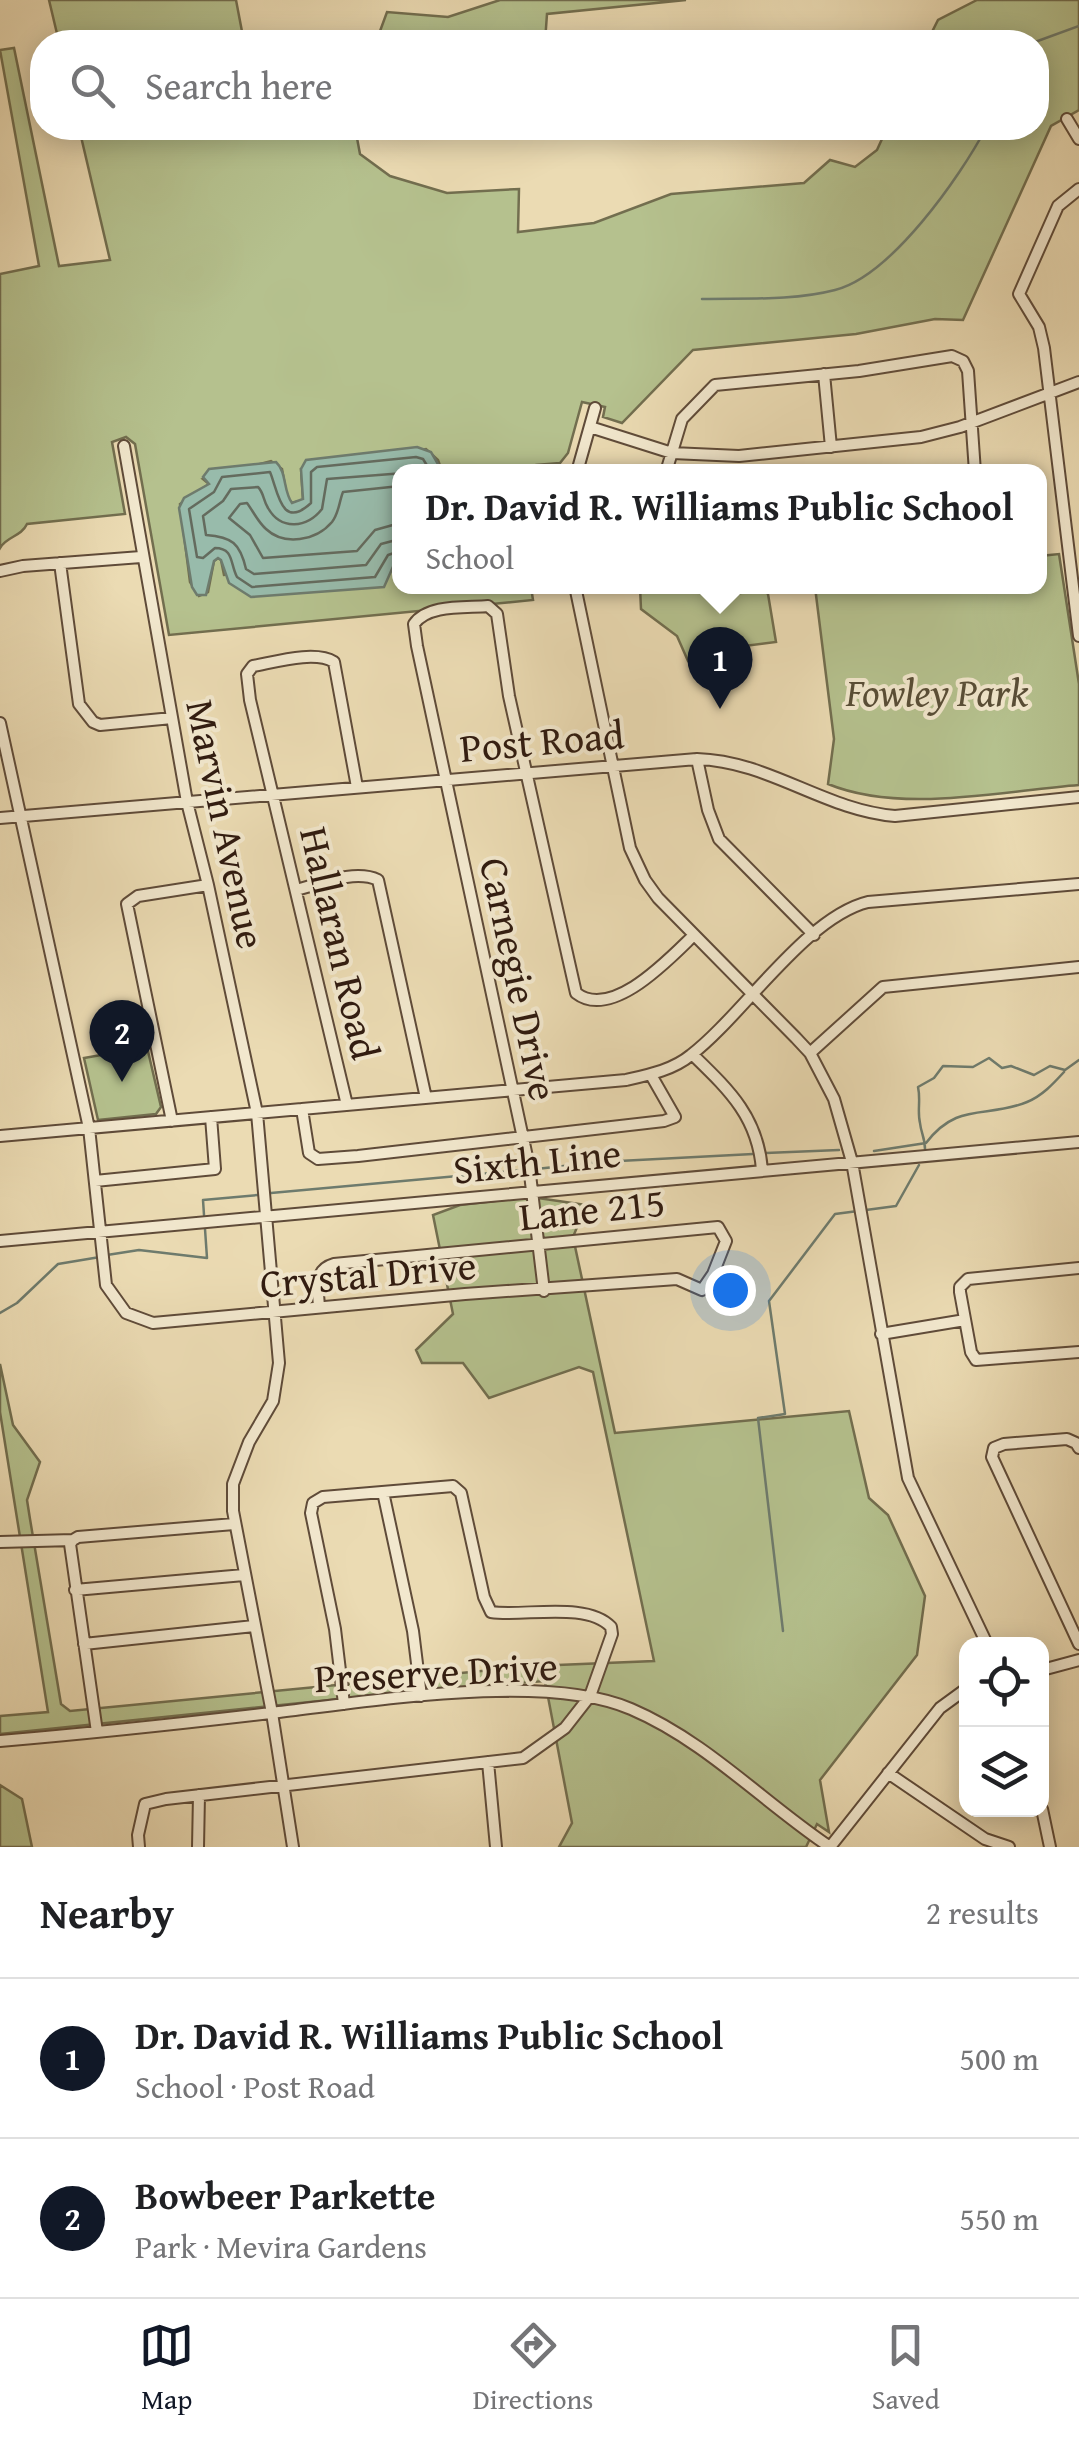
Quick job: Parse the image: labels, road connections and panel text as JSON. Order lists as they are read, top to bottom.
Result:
{
  "streets": {
    "street": [
      "Post Road",
      "Marvin Avenue",
      "Hallaran Road",
      "Carnegie Drive",
      "Sixth Line",
      "Lane 215",
      "Crystal Drive",
      "Preserve Drive"
    ]
  },
  "crossings": [
    ["Post Road", "Marvin Avenue"],
    ["Post Road", "Hallaran Road"],
    ["Post Road", "Carnegie Drive"],
    ["Post Road", "Crystal Drive"],
    ["Marvin Avenue", "Sixth Line"],
    ["Marvin Avenue", "Crystal Drive"],
    ["Marvin Avenue", "Preserve Drive"],
    ["Carnegie Drive", "Sixth Line"],
    ["Carnegie Drive", "Lane 215"],
    ["Carnegie Drive", "Crystal Drive"],
    ["Sixth Line", "Crystal Drive"],
    ["Lane 215", "Crystal Drive"]
  ],
  "parks": ["Fowley Park"],
  "page": {
    "search": "Search here",
    "popup": ["Dr. David R. Williams Public School", "School"],
    "pins": ["1", "2"],
    "heading": ["Nearby", "2 results"],
    "list": [
      {
        "mark": "1",
        "name": "Dr. David R. Williams Public School",
        "note": "School · Post Road",
        "value": "500 m"
      },
      {
        "mark": "2",
        "name": "Bowbeer Parkette",
        "note": "Park · Mevira Gardens",
        "value": "550 m"
      }
    ],
    "nav": ["Map", "Directions", "Saved"]
  }
}
